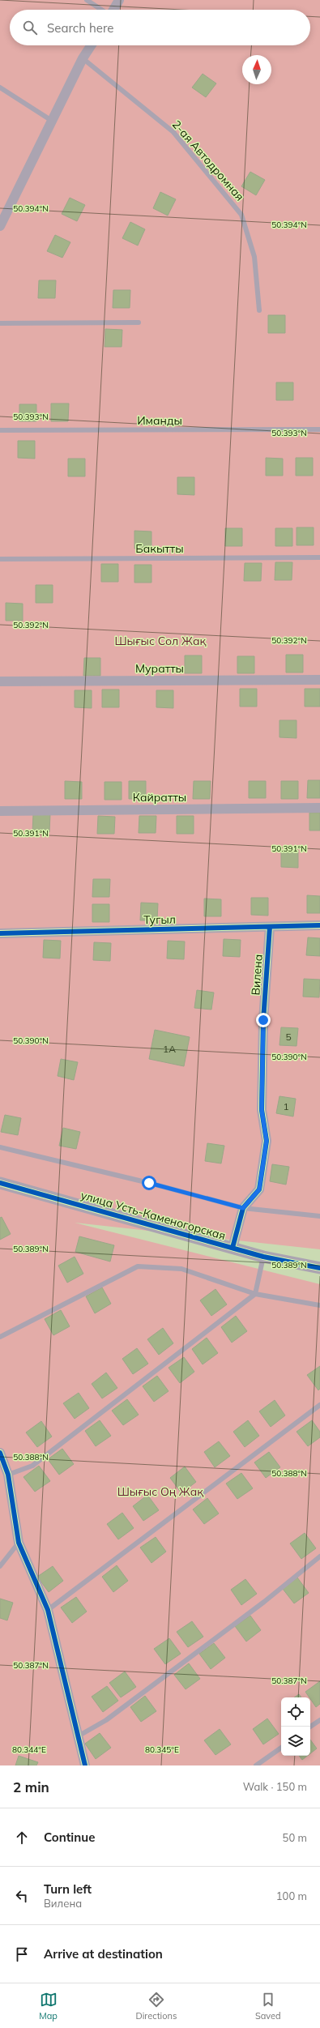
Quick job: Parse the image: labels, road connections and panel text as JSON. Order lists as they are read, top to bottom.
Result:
{
  "streets": {
    "street": [
      "Муратты",
      "Кайратты",
      "Тугыл",
      "Вилена",
      "улица Усть-Каменогорская"
    ],
    "lane": ["2-ая Автодромная", "Иманды", "Бакытты"]
  },
  "crossings": [
    ["Тугыл", "Вилена"],
    ["Вилена", "улица Усть-Каменогорская"]
  ],
  "parks": ["Шығыс Сол Жақ", "Шығыс Оң Жақ"],
  "house_numbers": ["5", "1А", "1"],
  "north": "top",
  "page": {
    "search": "Search here",
    "heading": ["2 min", "Walk · 150 m"],
    "list": [
      ["Continue", "50 m"],
      ["Turn left", "Вилена", "100 m"],
      "Arrive at destination"
    ],
    "nav": ["Map", "Directions", "Saved"]
  },
  "coordinates": [
    "50.394°N",
    "50.393°N",
    "50.392°N",
    "50.391°N",
    "50.390°N",
    "50.389°N",
    "50.388°N",
    "50.387°N",
    "80.344°E",
    "80.345°E"
  ]
}
